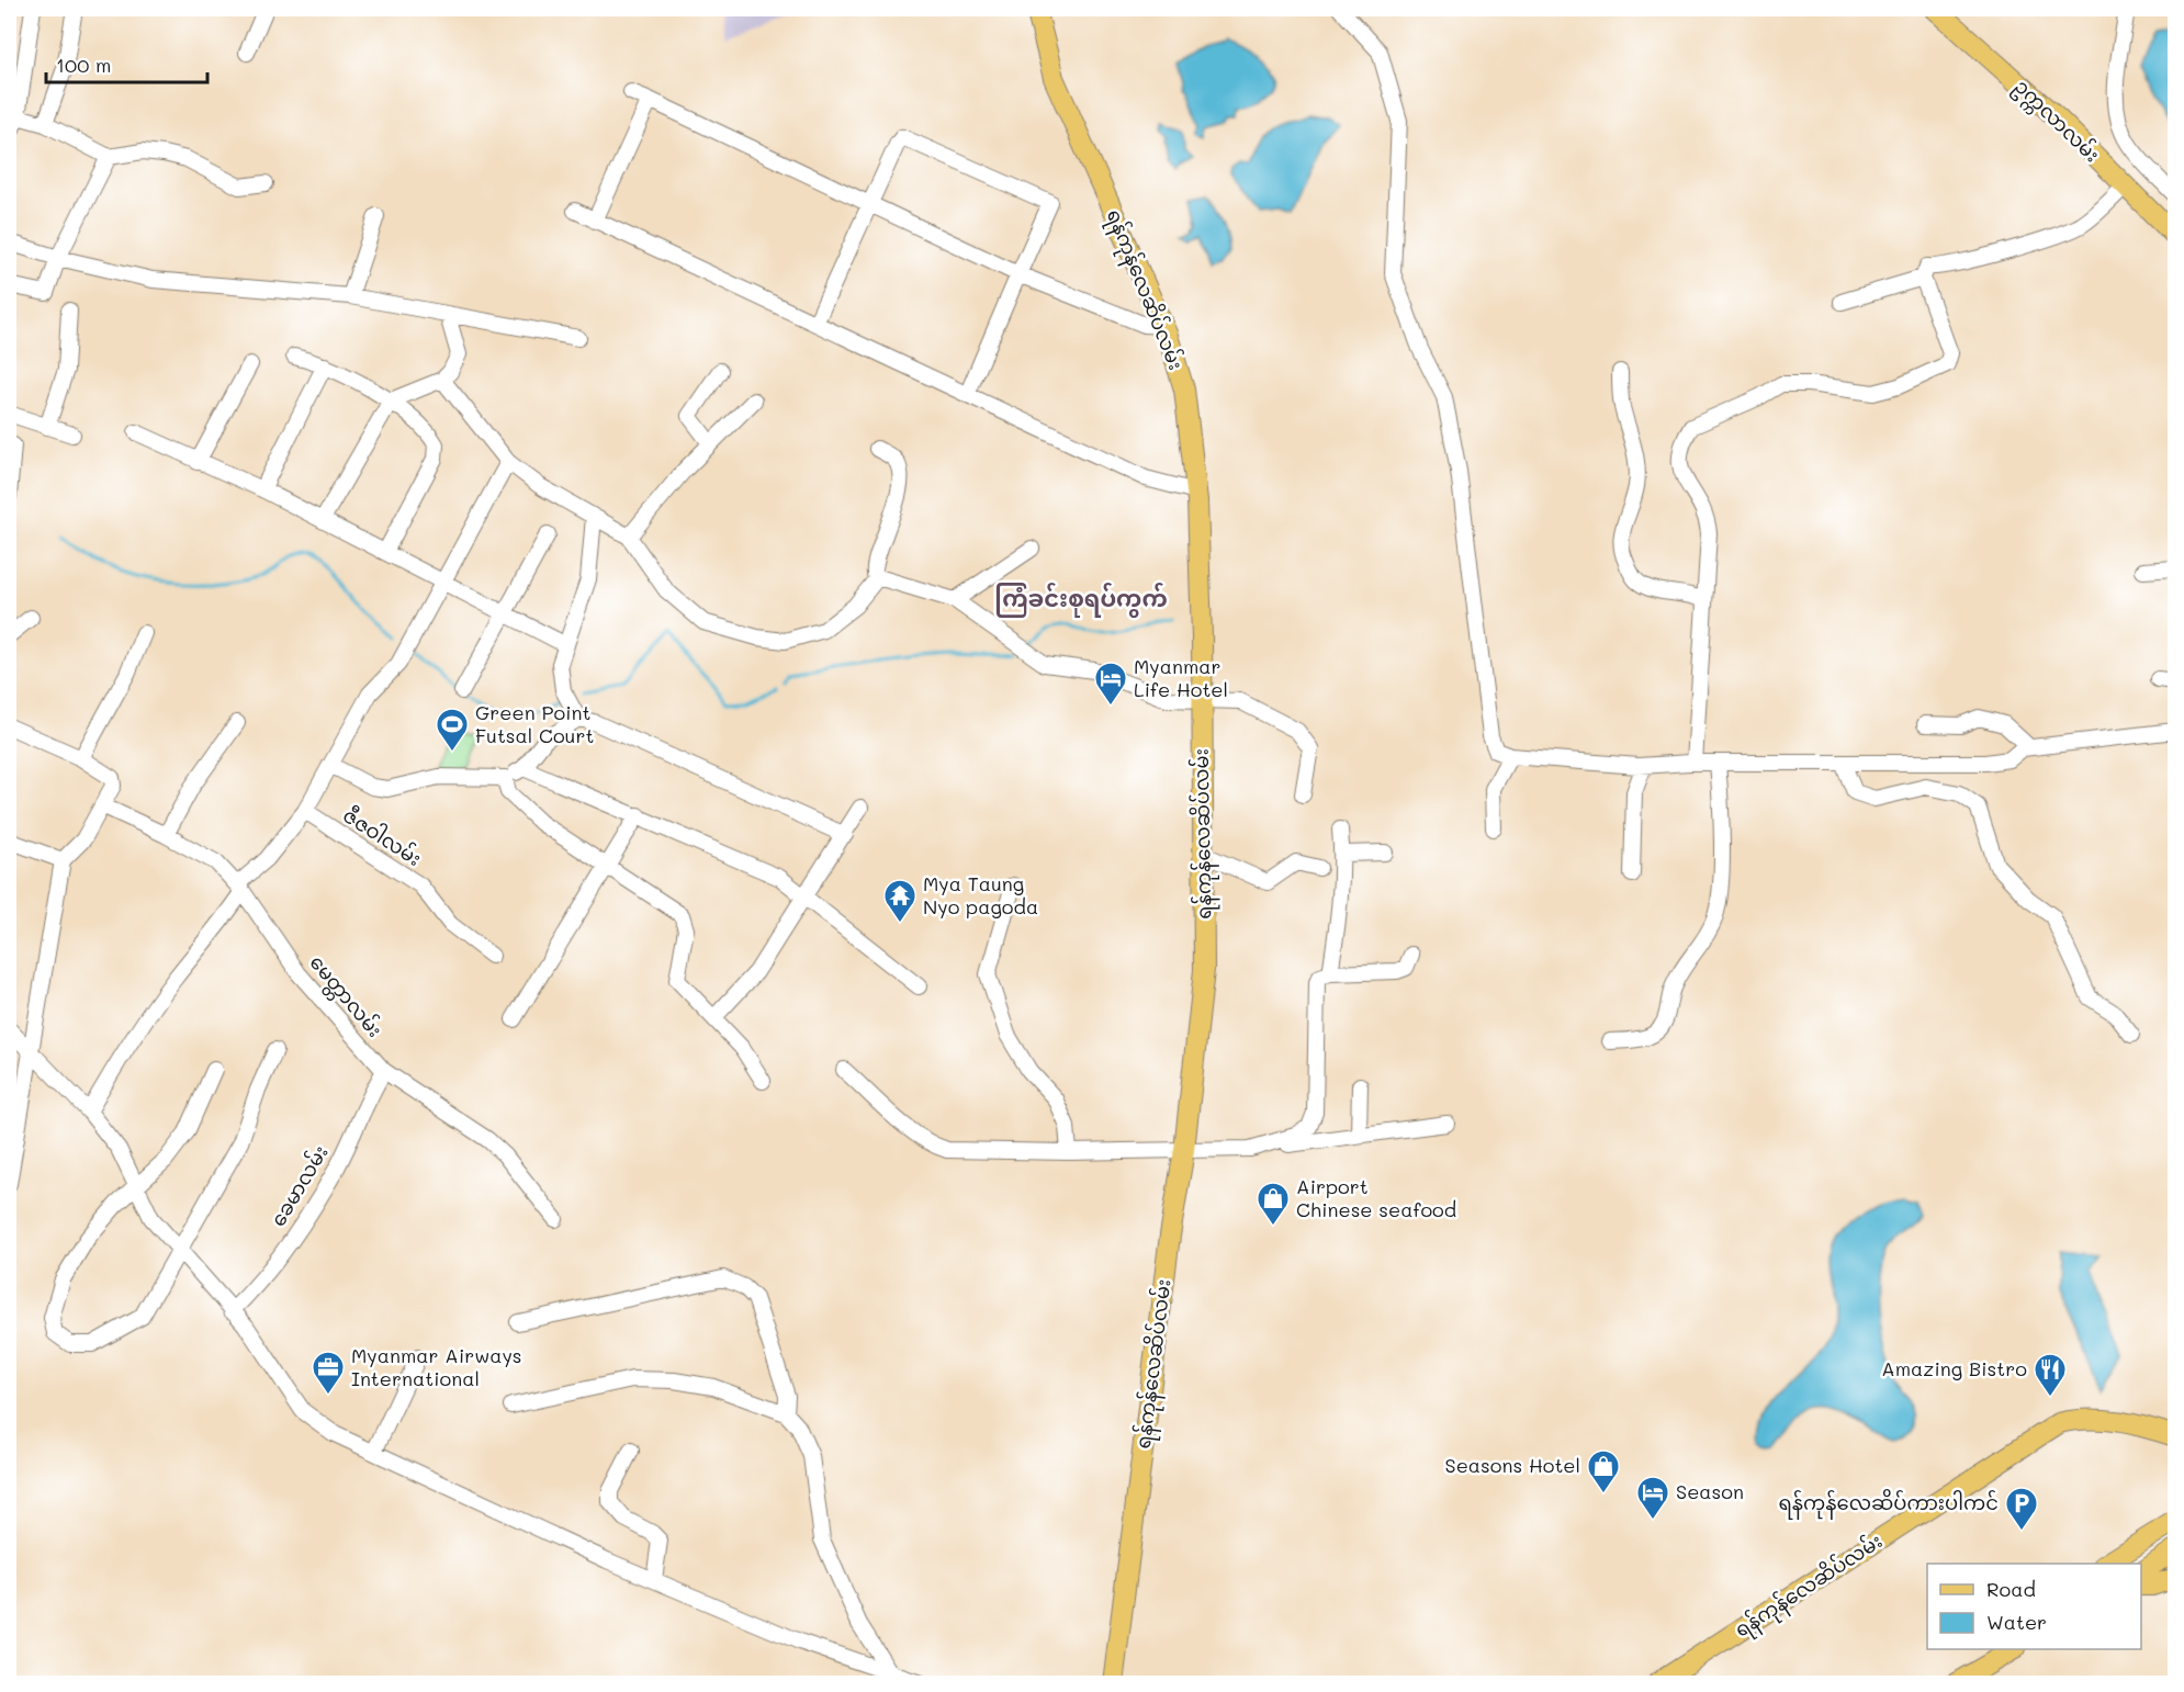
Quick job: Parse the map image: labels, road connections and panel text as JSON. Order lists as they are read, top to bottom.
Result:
{
  "streets": {
    "main road": ["ဥက္ကလာလမ်း", "ရန်ကုန်လေဆိပ်လမ်း"],
    "street": ["ဇီဇဝါလမ်း", "မေတ္တာလမ်း", "ခေမာလမ်း"]
  },
  "crossings": [
    ["မေတ္တာလမ်း", "ခေမာလမ်း"]
  ],
  "districts": ["ကြံခင်းစုရပ်ကွက်"],
  "places": {
    "hotel": ["Myanmar Life Hotel", "Season"],
    "sports": ["Green Point Futsal Court"],
    "temple": ["Mya Taung Nyo pagoda"],
    "shop": ["Airport Chinese seafood", "Seasons Hotel"],
    "office": ["Myanmar Airways International"],
    "restaurant": ["Amazing Bistro"],
    "parking": ["ရန်ကုန်လေဆိပ်ကားပါကင်"]
  },
  "legend": ["Road", "Water"],
  "scale_bar": "100 m"
}
